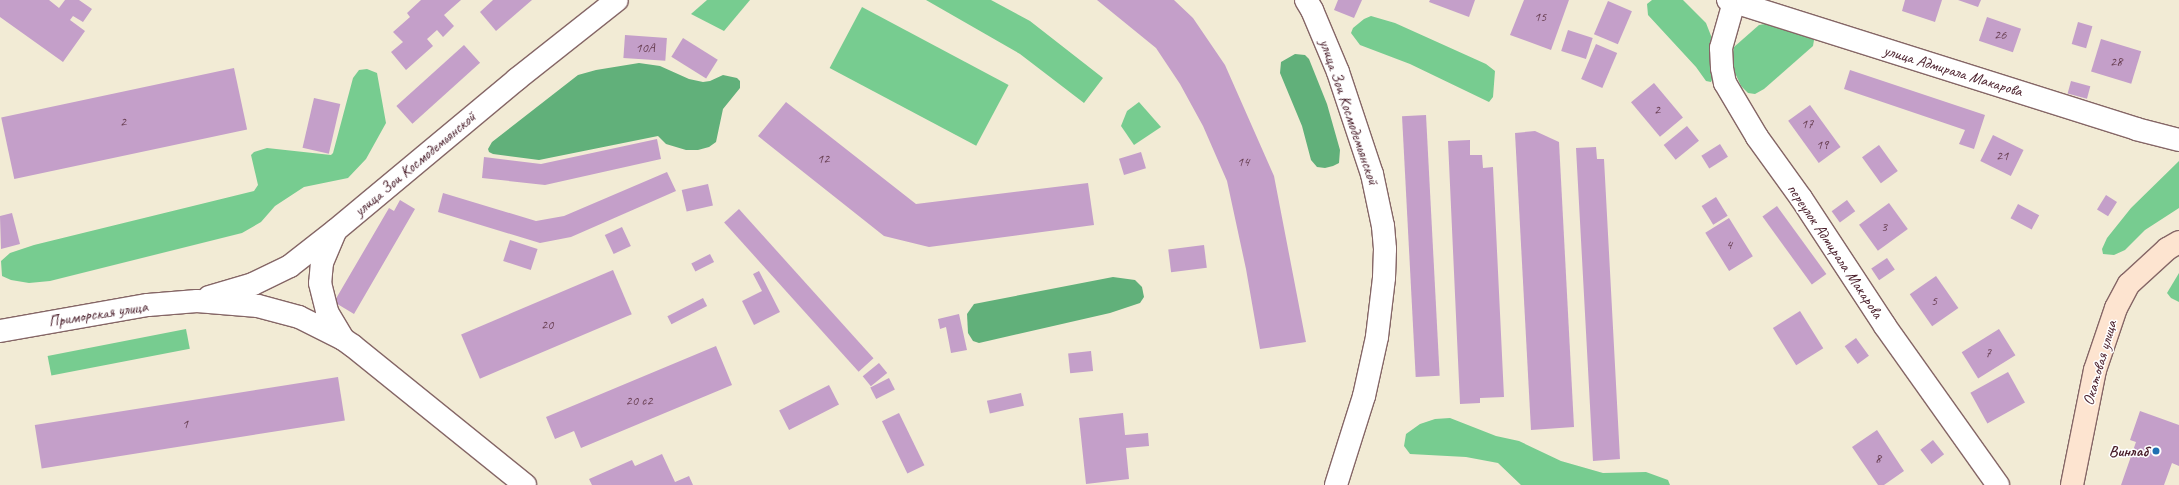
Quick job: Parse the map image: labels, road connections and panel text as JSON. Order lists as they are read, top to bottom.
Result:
{
  "streets": {
    "main road": ["Окатовая улица"],
    "street": [
      "улица Адмирала Макарова",
      "улица Зои Космодемьянской",
      "переулок Адмирала Макарова",
      "Приморская улица"
    ]
  },
  "crossings": [
    ["улица Адмирала Макарова", "переулок Адмирала Макарова"],
    ["улица Зои Космодемьянской", "Приморская улица"]
  ],
  "places": ["Винлаб"],
  "house_numbers": [
    "15",
    "26",
    "10А",
    "28",
    "2",
    "2",
    "17",
    "19",
    "21",
    "12",
    "14",
    "3",
    "4",
    "5",
    "20",
    "7",
    "20 с2",
    "1",
    "8"
  ]
}
